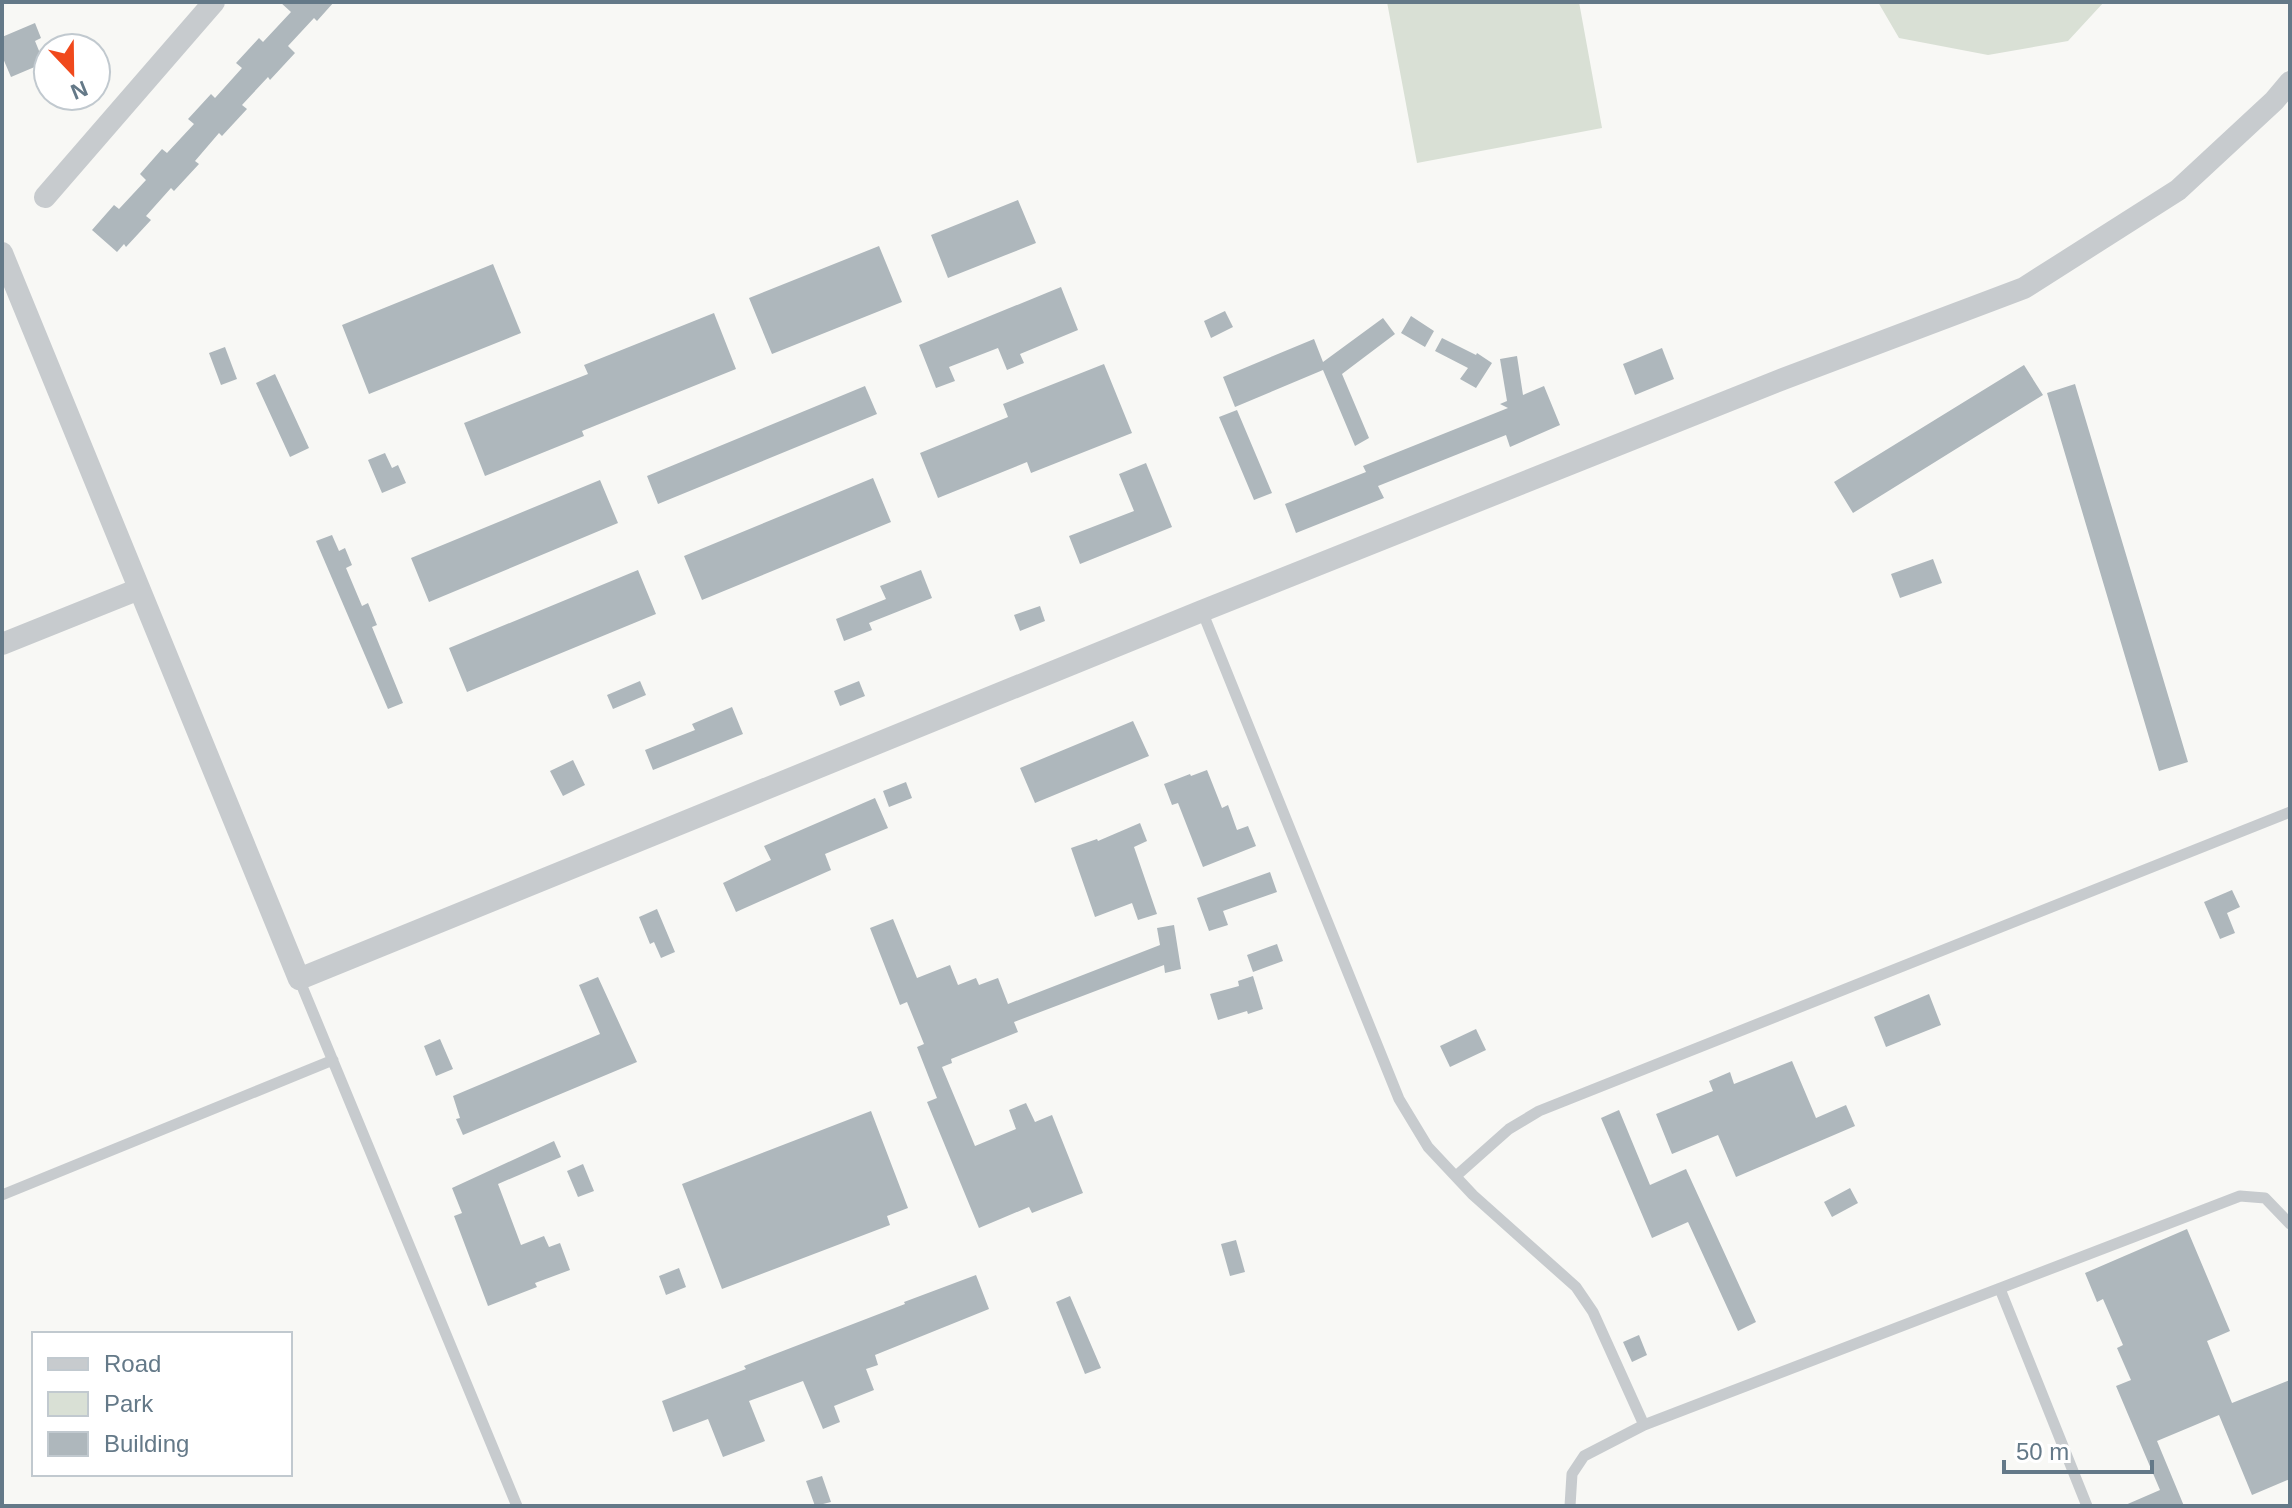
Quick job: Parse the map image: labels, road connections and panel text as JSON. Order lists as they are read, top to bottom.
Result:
{
  "legend": ["Road", "Park", "Building"],
  "scale_bar": "50 m",
  "north": "bottom"
}
